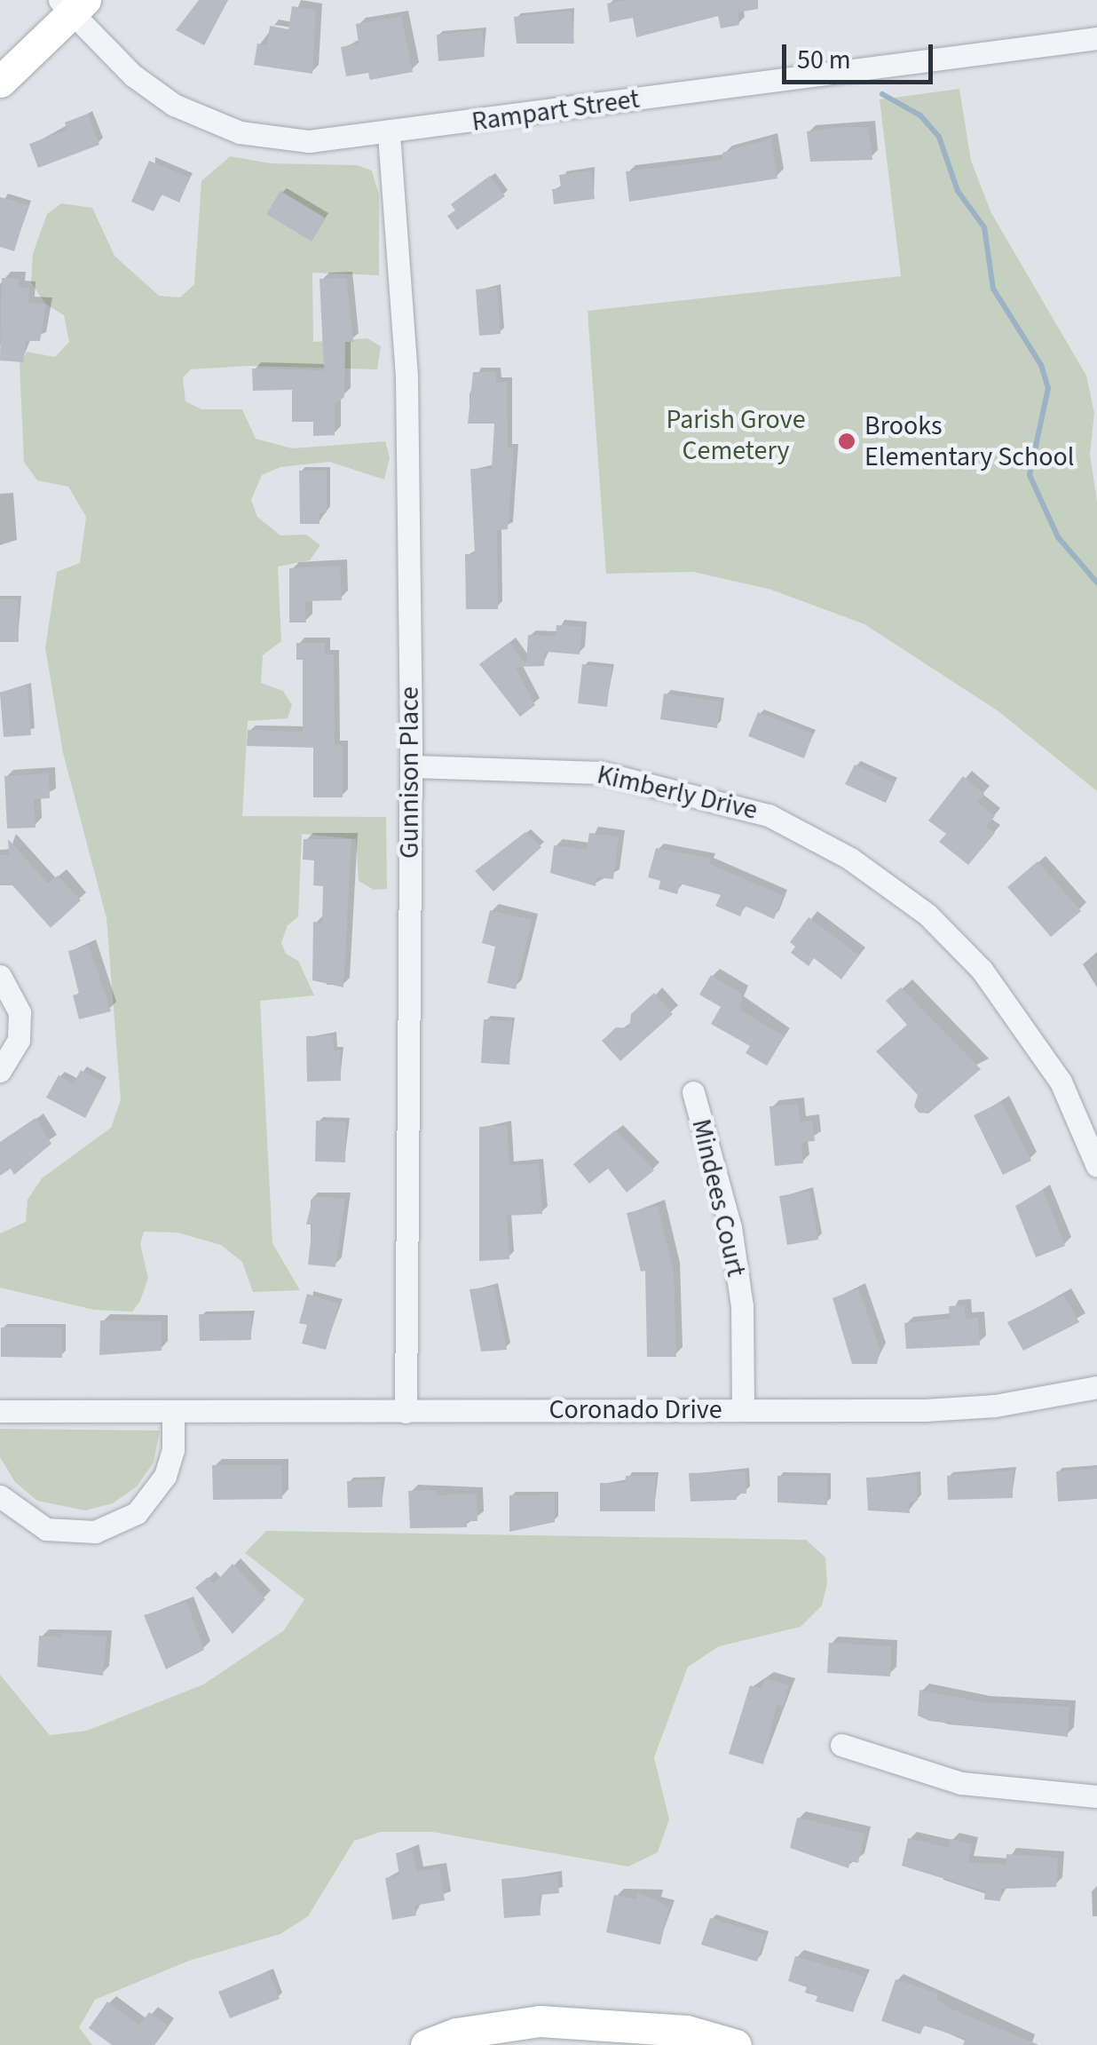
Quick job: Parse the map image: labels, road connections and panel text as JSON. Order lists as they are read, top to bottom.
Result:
{
  "streets": {
    "street": [
      "Rampart Street",
      "Gunnison Place",
      "Kimberly Drive",
      "Mindees Court",
      "Coronado Drive"
    ]
  },
  "crossings": [
    ["Rampart Street", "Gunnison Place"],
    ["Gunnison Place", "Kimberly Drive"],
    ["Gunnison Place", "Coronado Drive"],
    ["Mindees Court", "Coronado Drive"]
  ],
  "parks": ["Parish Grove Cemetery"],
  "places": ["Brooks Elementary School"],
  "scale_bar": "50 m"
}
